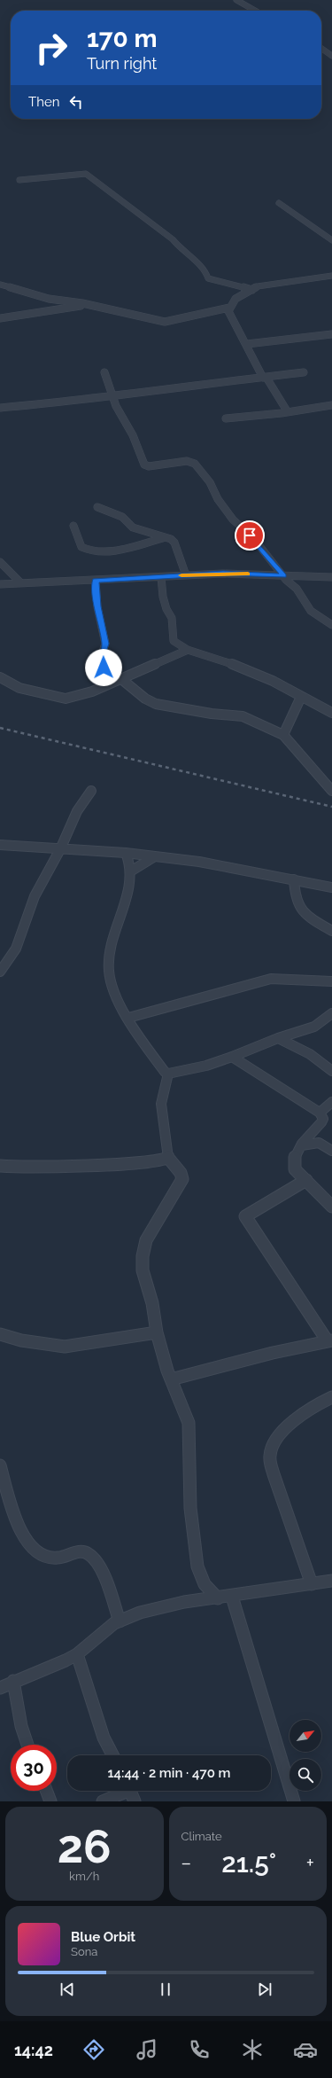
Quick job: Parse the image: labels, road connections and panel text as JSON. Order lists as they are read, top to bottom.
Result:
{
  "north": "top right",
  "page": {
    "turn": ["170 m", "Turn right"],
    "then": "Then",
    "limit": "30",
    "trip": "14:44 · 2 min · 470 m",
    "tile": [
      ["26", "km/h"],
      "Climate"
    ],
    "heat": ["−", "21.5°", "+"],
    "song": ["Blue Orbit", "Sona"],
    "tabs": "14:42"
  }
}
